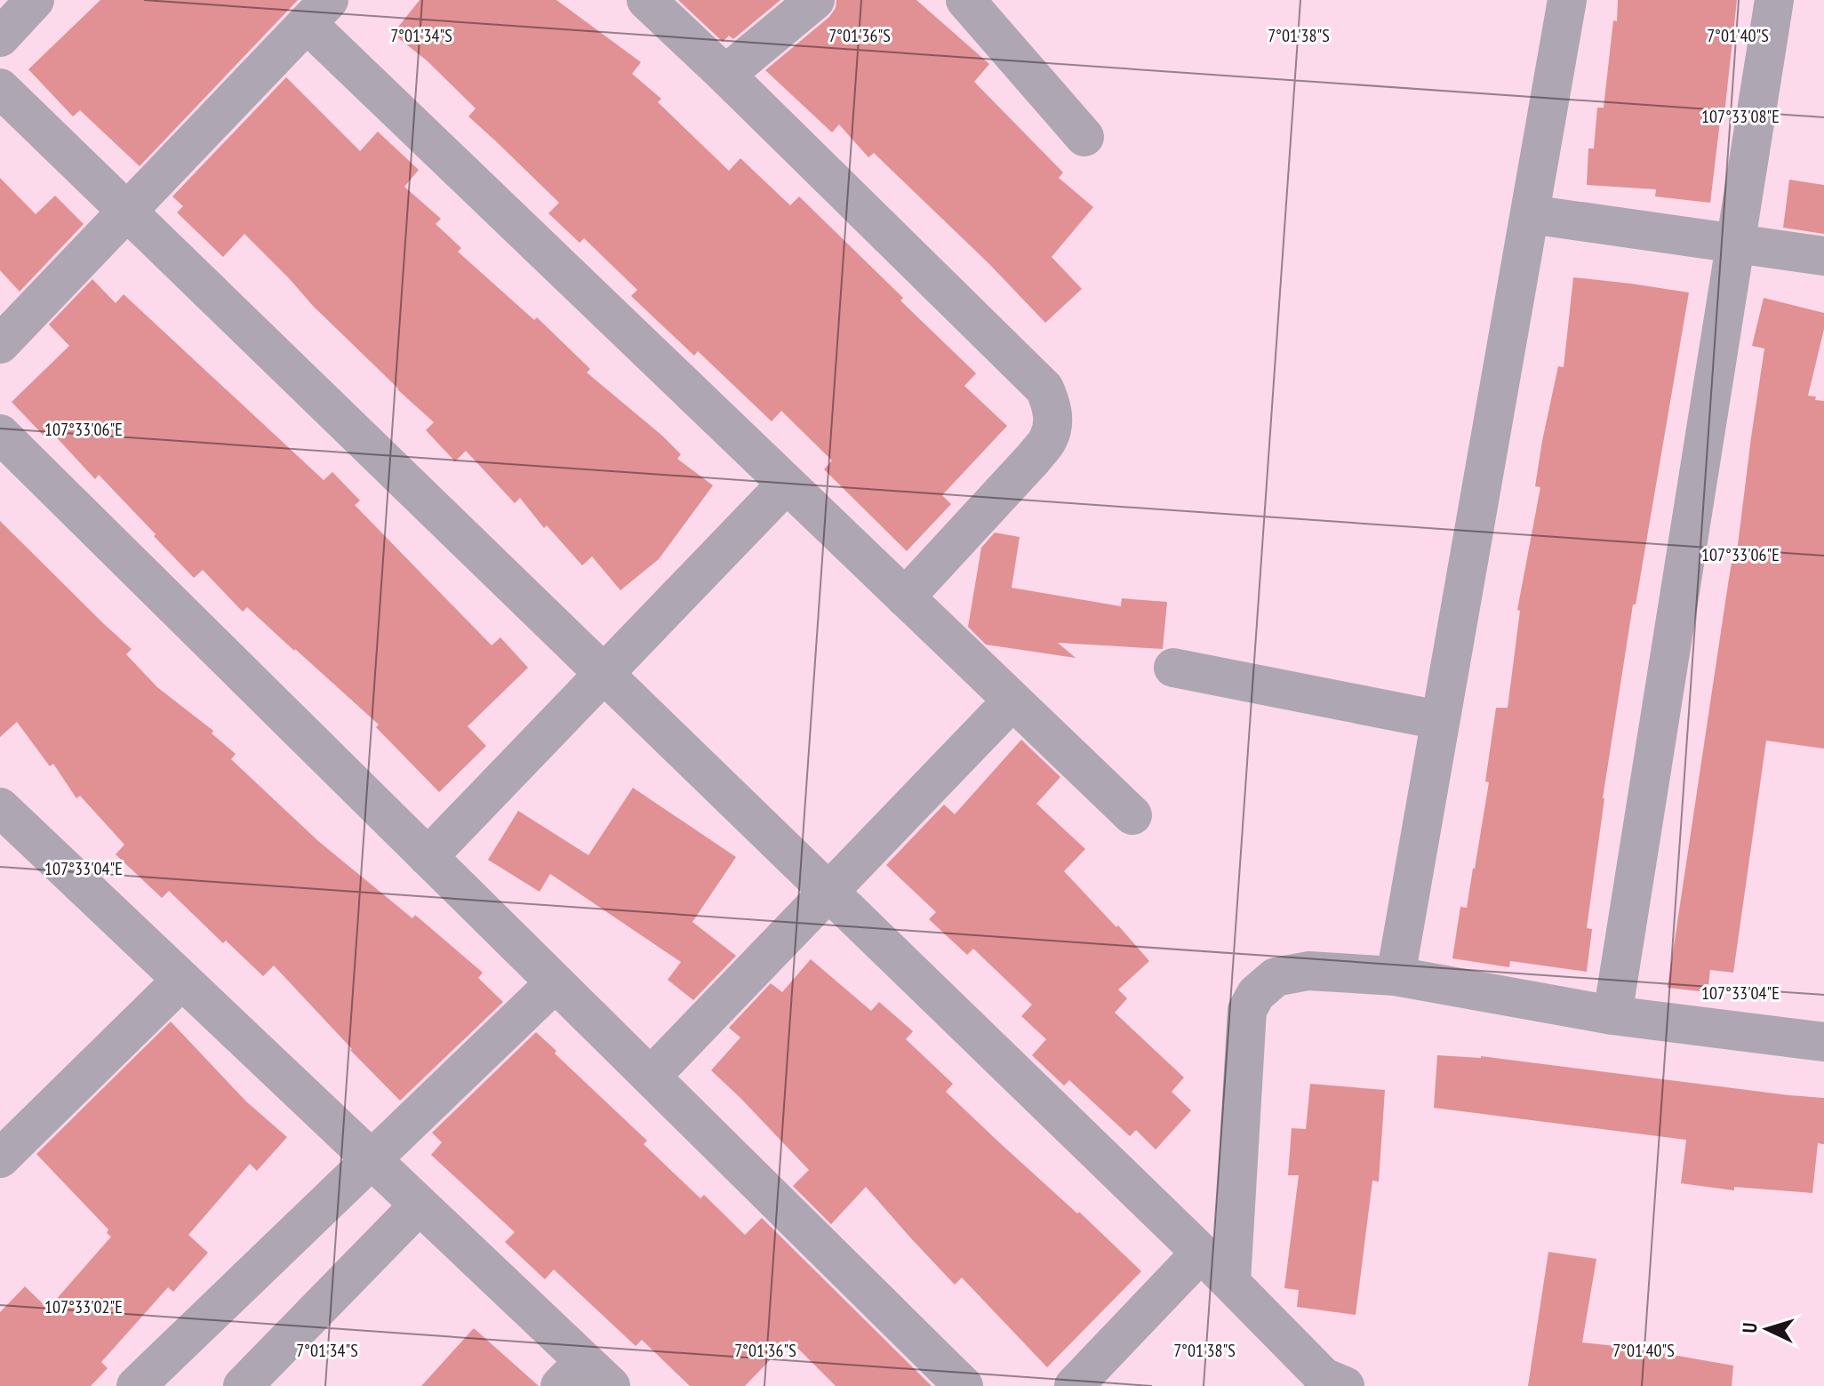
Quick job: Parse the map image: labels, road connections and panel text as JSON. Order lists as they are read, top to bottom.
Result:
{
  "north": "left",
  "coordinates": [
    "7°01'34\"S",
    "7°01'36\"S",
    "7°01'38\"S",
    "7°01'40\"S",
    "107°33'08\"E",
    "107°33'06\"E",
    "107°33'04\"E",
    "107°33'02\"E"
  ]
}
